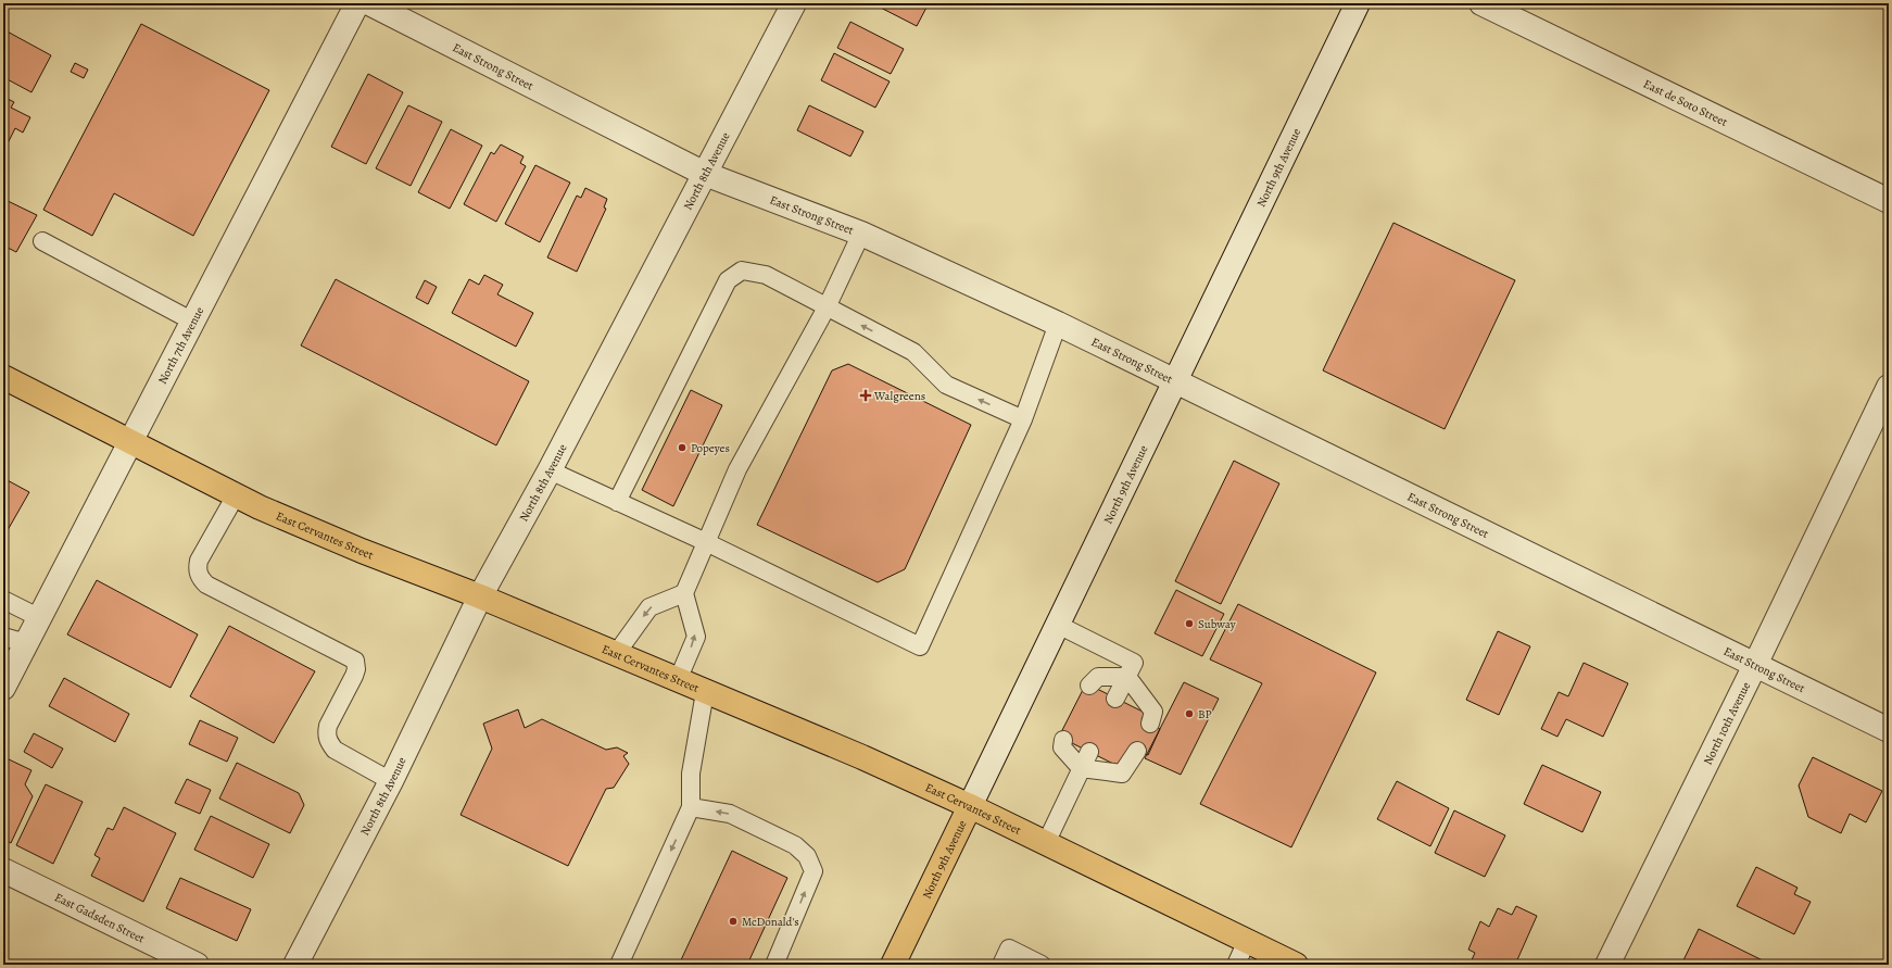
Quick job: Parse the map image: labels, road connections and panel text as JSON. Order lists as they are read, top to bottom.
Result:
{
  "streets": {
    "main road": ["North 9th Avenue", "East Cervantes Street"],
    "street": [
      "East Strong Street",
      "East de Soto Street",
      "North 8th Avenue",
      "North 7th Avenue",
      "North 10th Avenue",
      "East Gadsden Street"
    ]
  },
  "crossings": [
    ["East Strong Street", "North 9th Avenue"],
    ["East Strong Street", "North 8th Avenue"],
    ["East Strong Street", "North 10th Avenue"],
    ["North 9th Avenue", "East Cervantes Street"],
    ["North 8th Avenue", "East Cervantes Street"],
    ["North 7th Avenue", "East Cervantes Street"]
  ],
  "places": {
    "health": ["Walgreens"],
    "other": [
      "Popeyes",
      "Subway",
      "BP",
      "McDonald's"
    ]
  }
}
